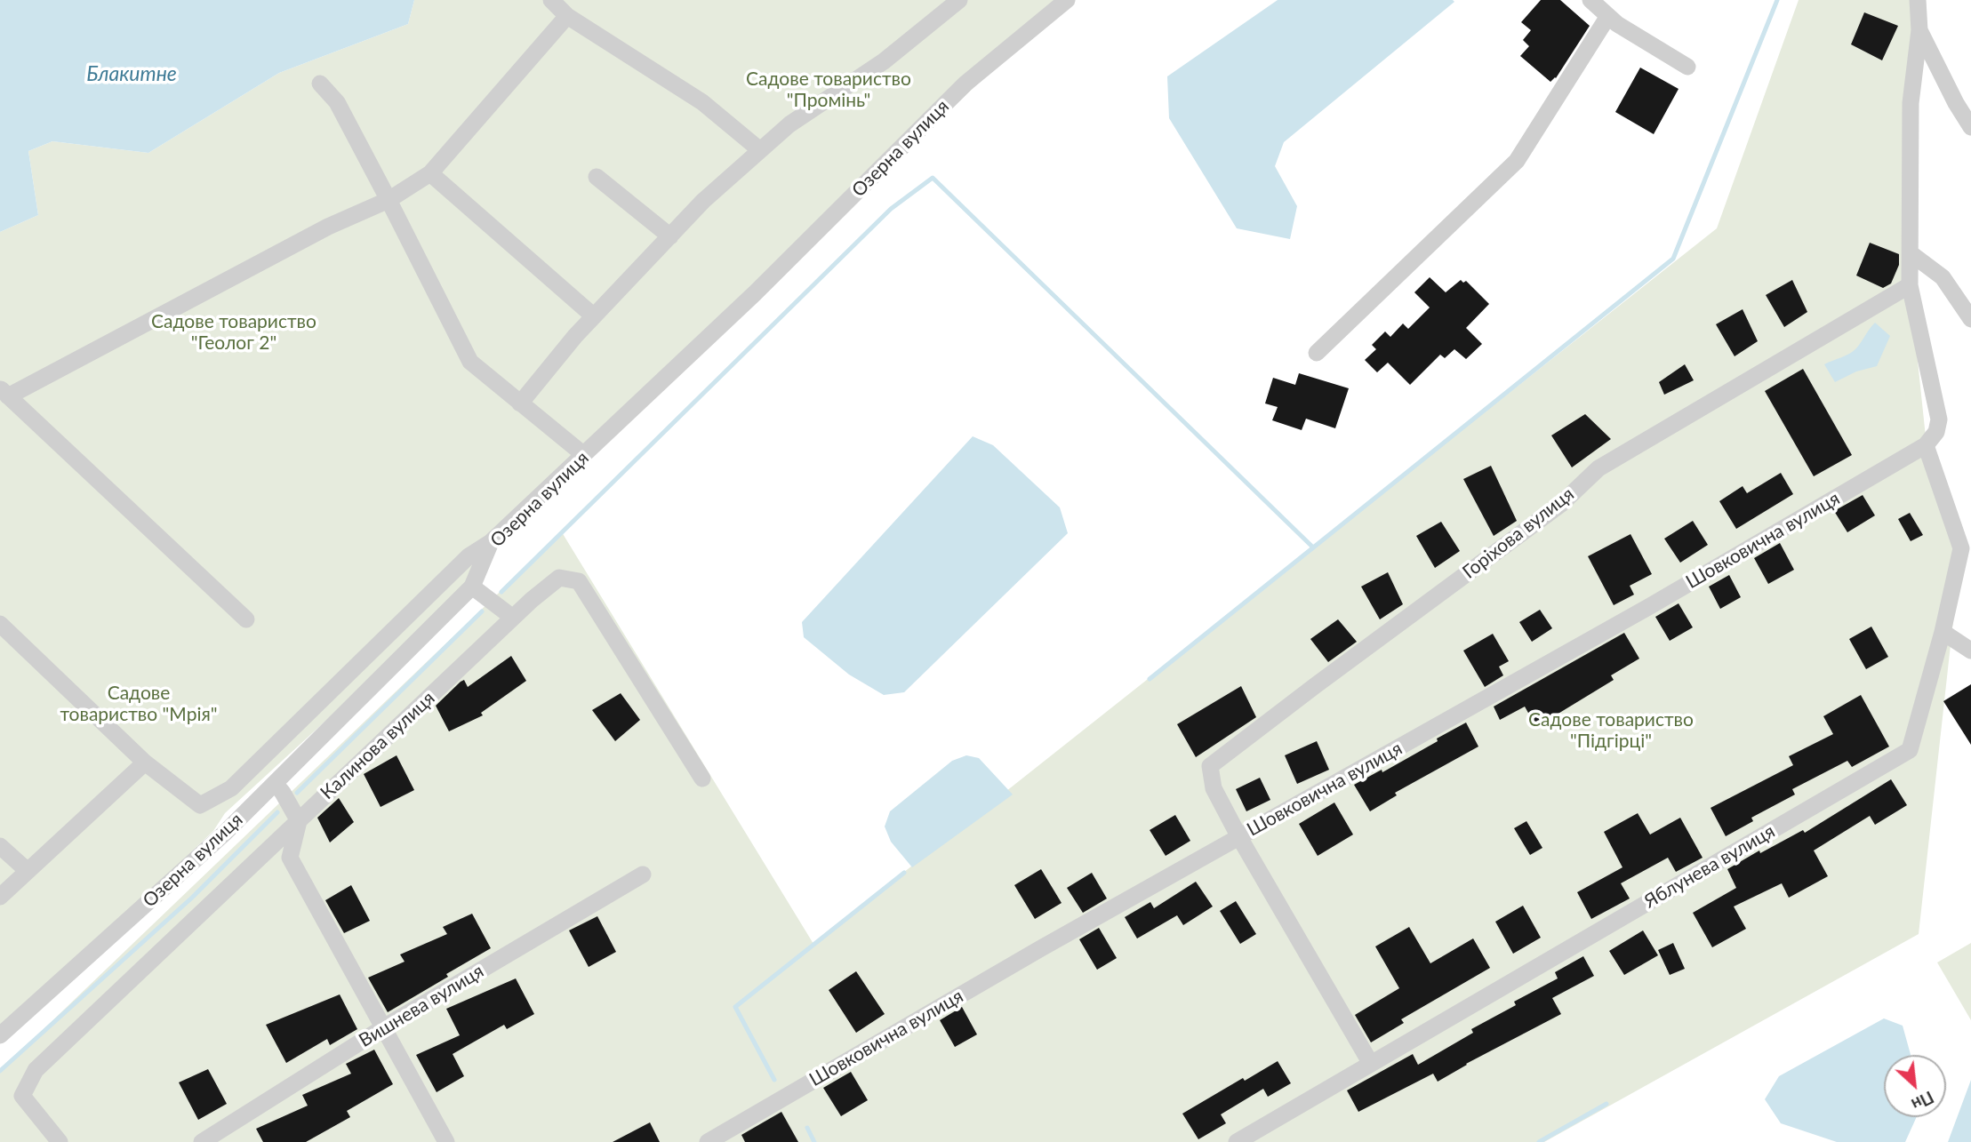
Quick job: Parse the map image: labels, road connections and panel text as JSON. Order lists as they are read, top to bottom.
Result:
{
  "streets": {
    "street": [
      "Озерна вулиця",
      "Горіхова вулиця",
      "Шовковична вулиця",
      "Калинова вулиця",
      "Яблунева вулиця",
      "Вишнева вулиця"
    ]
  },
  "crossings": [
    ["Горіхова вулиця", "Шовковична вулиця"],
    ["Горіхова вулиця", "Яблунева вулиця"],
    ["Шовковична вулиця", "Яблунева вулиця"]
  ],
  "water": ["Блакитне"],
  "parks": [
    "Садове товариство \"Промінь\"",
    "Садове товариство \"Геолог 2\"",
    "Садове товариство \"Мрія\"",
    "Садове товариство \"Підгірці\""
  ],
  "north": "bottom right"
}
